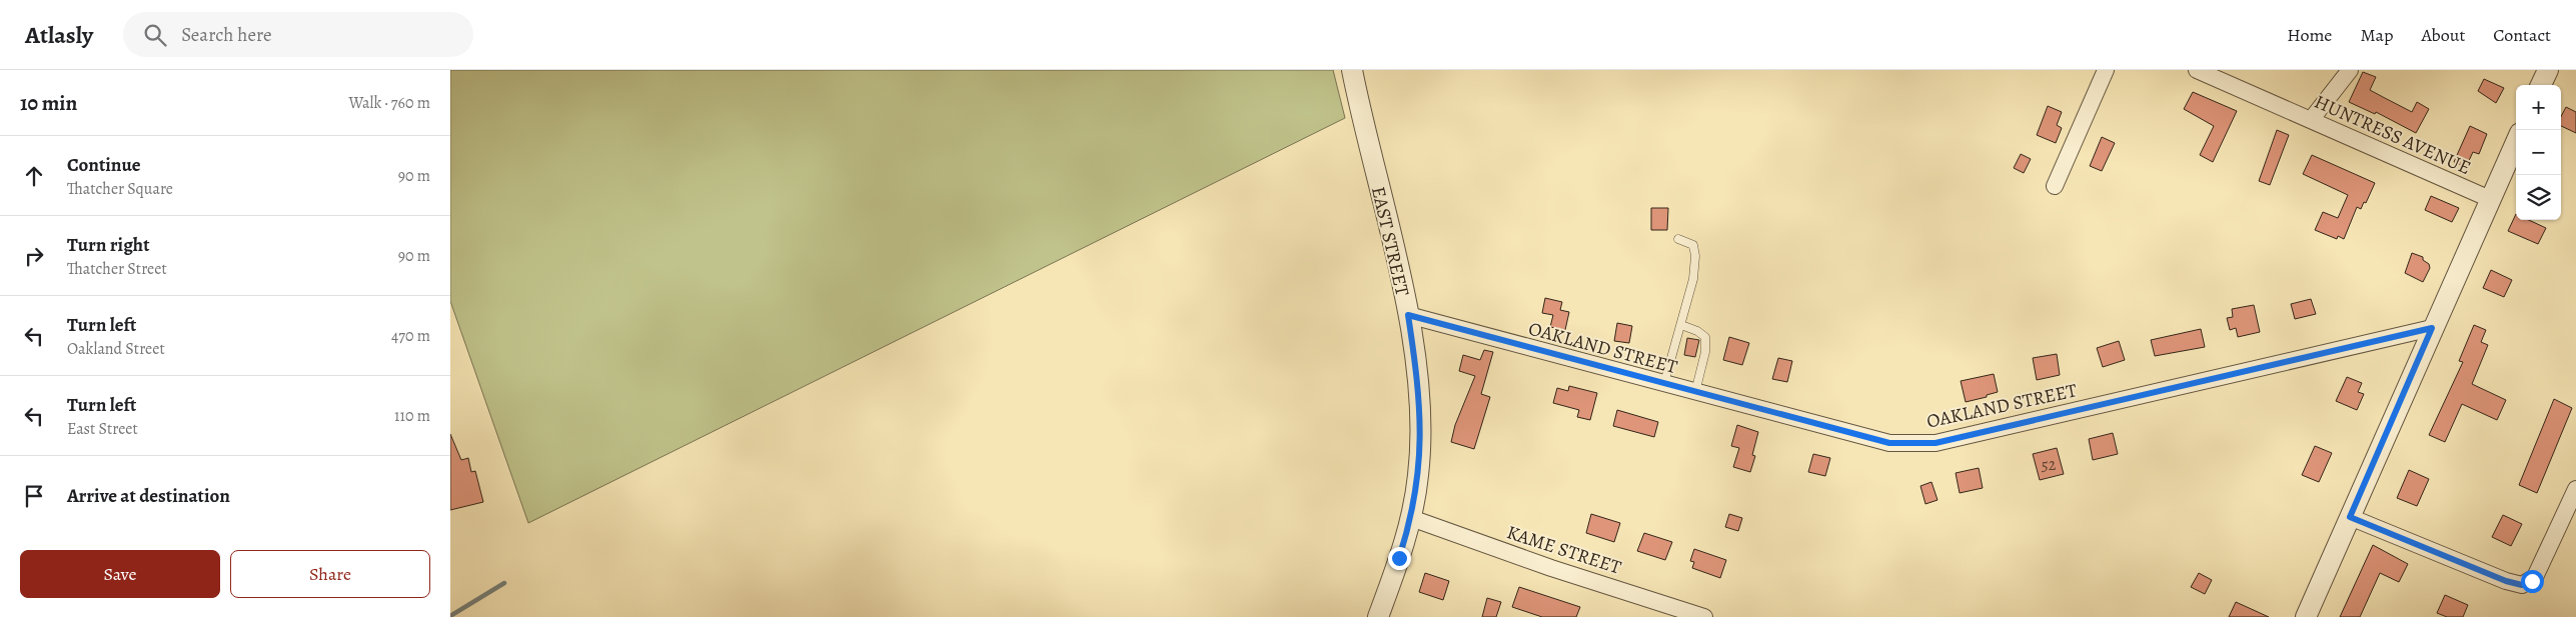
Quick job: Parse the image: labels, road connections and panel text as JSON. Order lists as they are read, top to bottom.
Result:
{
  "streets": {
    "street": [
      "HUNTRESS AVENUE",
      "EAST STREET",
      "OAKLAND STREET",
      "KAME STREET"
    ]
  },
  "crossings": [
    ["EAST STREET", "OAKLAND STREET"],
    ["EAST STREET", "KAME STREET"]
  ],
  "house_numbers": ["52"],
  "page": {
    "header": "Atlasly",
    "search": "Search here",
    "nav": [
      "Home",
      "Map",
      "About",
      "Contact"
    ],
    "heading": ["10 min", "Walk · 760 m"],
    "map_buttons": ["+", "−"],
    "list": [
      ["Continue", "Thatcher Square", "90 m"],
      ["Turn right", "Thatcher Street", "90 m"],
      ["Turn left", "Oakland Street", "470 m"],
      ["Turn left", "East Street", "110 m"],
      "Arrive at destination"
    ],
    "buttons": ["Save", "Share"]
  }
}
